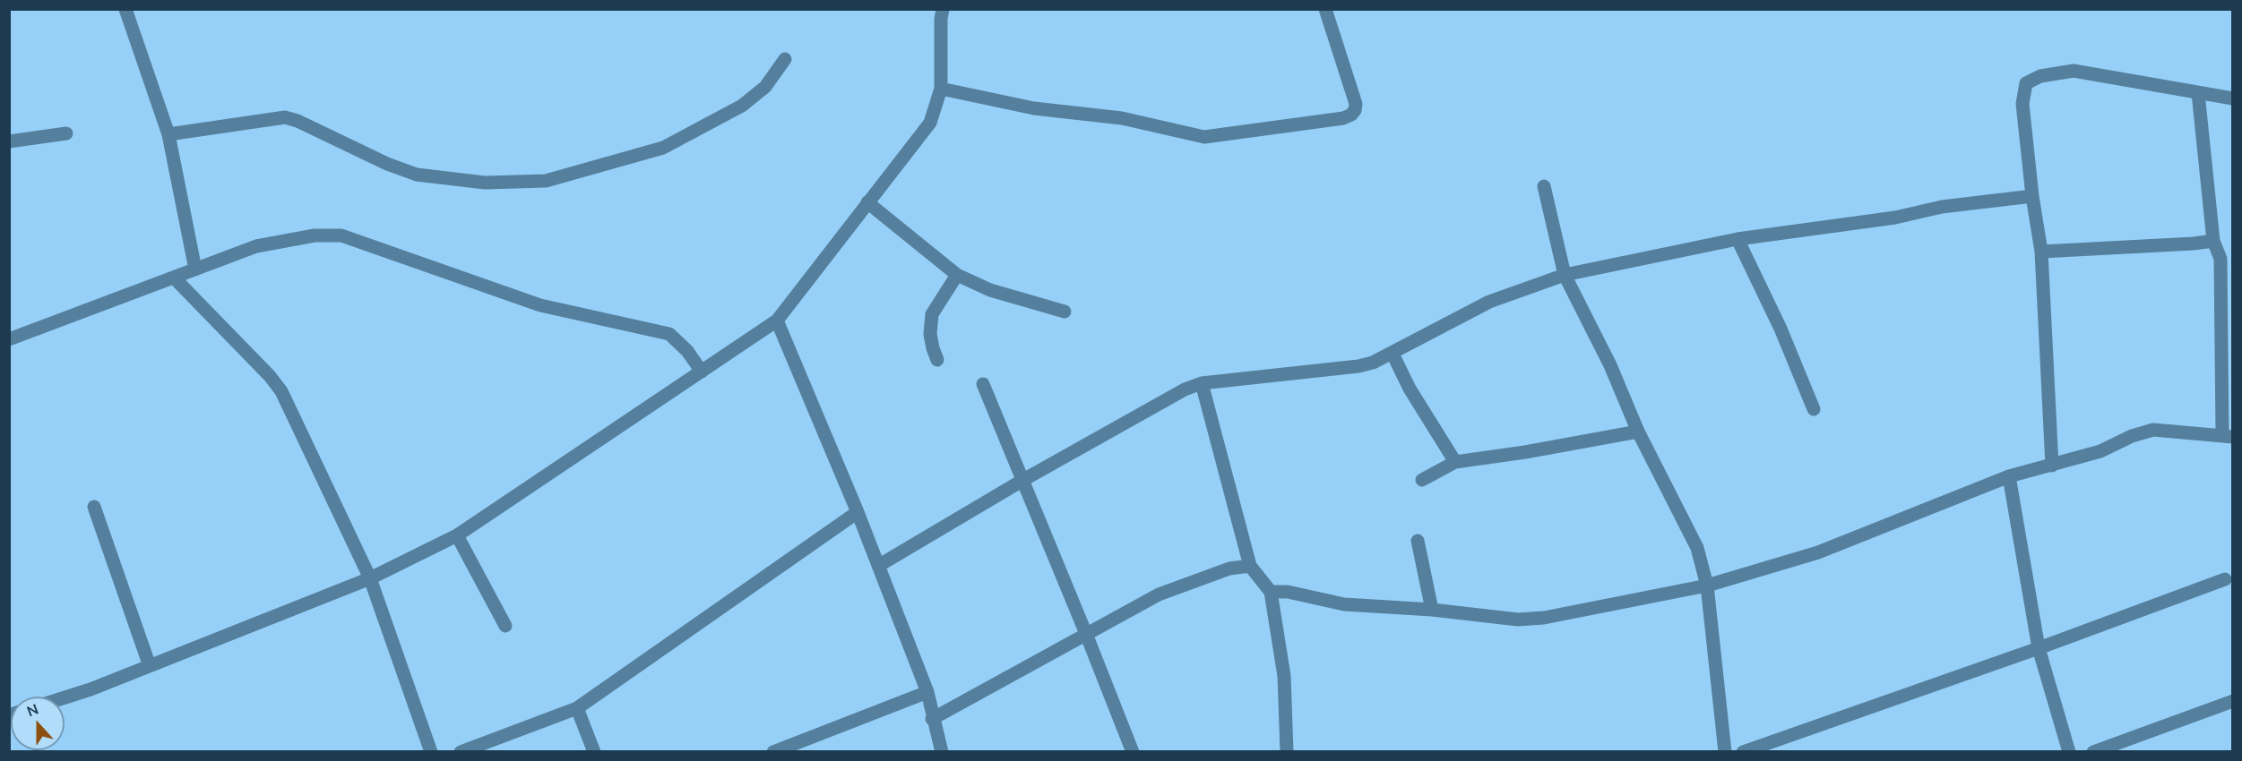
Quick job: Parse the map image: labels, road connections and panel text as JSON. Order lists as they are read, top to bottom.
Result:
{
  "north": "top"
}
